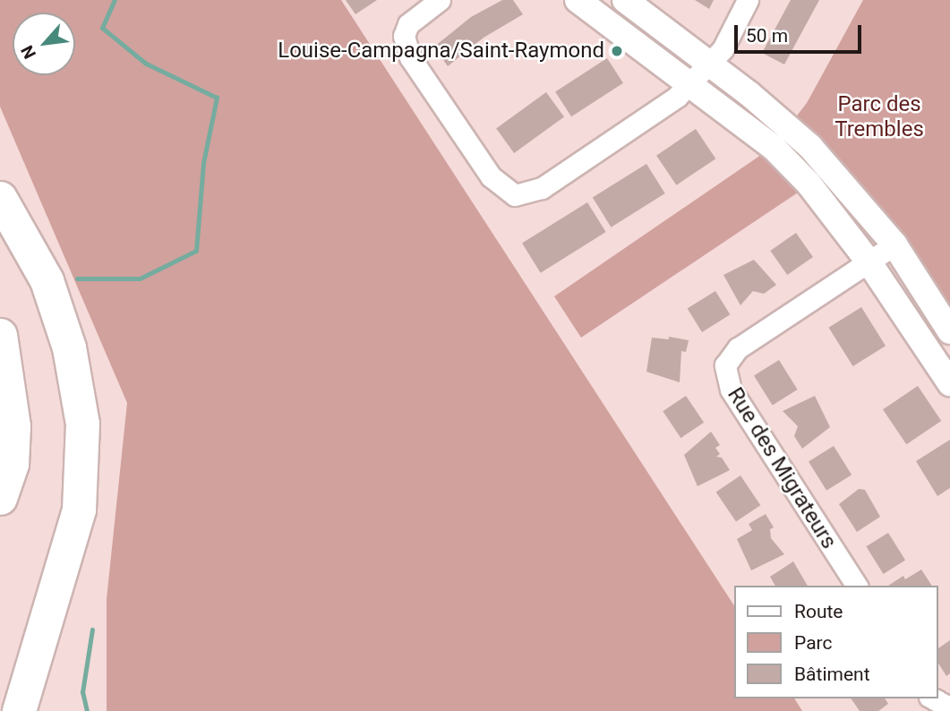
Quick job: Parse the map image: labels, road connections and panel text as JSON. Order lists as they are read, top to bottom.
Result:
{
  "streets": {
    "street": ["Rue des Migrateurs"]
  },
  "parks": ["Parc des Trembles"],
  "places": ["Louise-Campagna/Saint-Raymond"],
  "legend": ["Route", "Parc", "Bâtiment"],
  "scale_bar": "50 m",
  "north": "bottom left"
}
